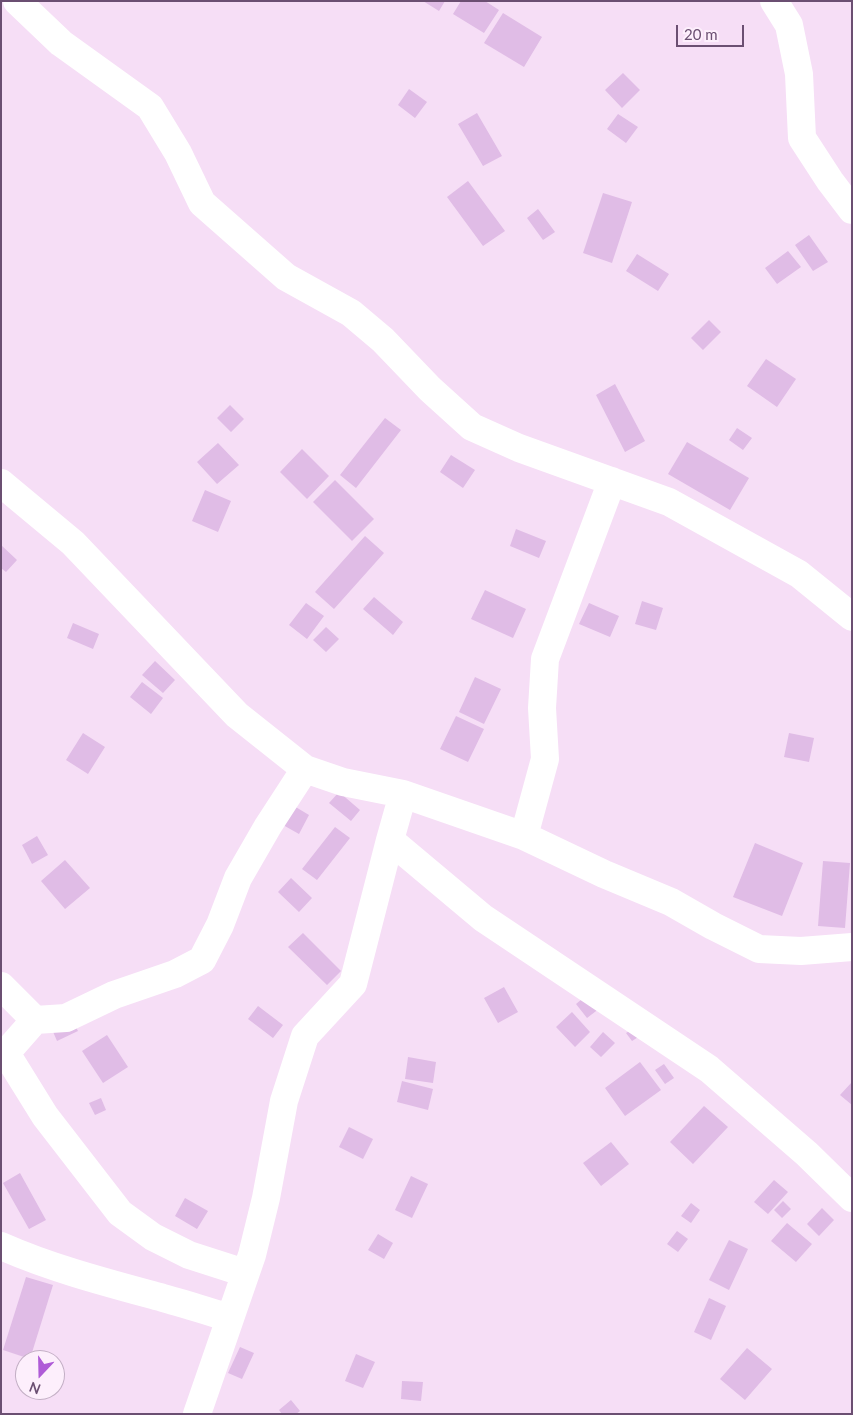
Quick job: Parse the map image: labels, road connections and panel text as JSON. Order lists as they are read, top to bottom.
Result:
{
  "scale_bar": "20 m",
  "north": "bottom"
}
